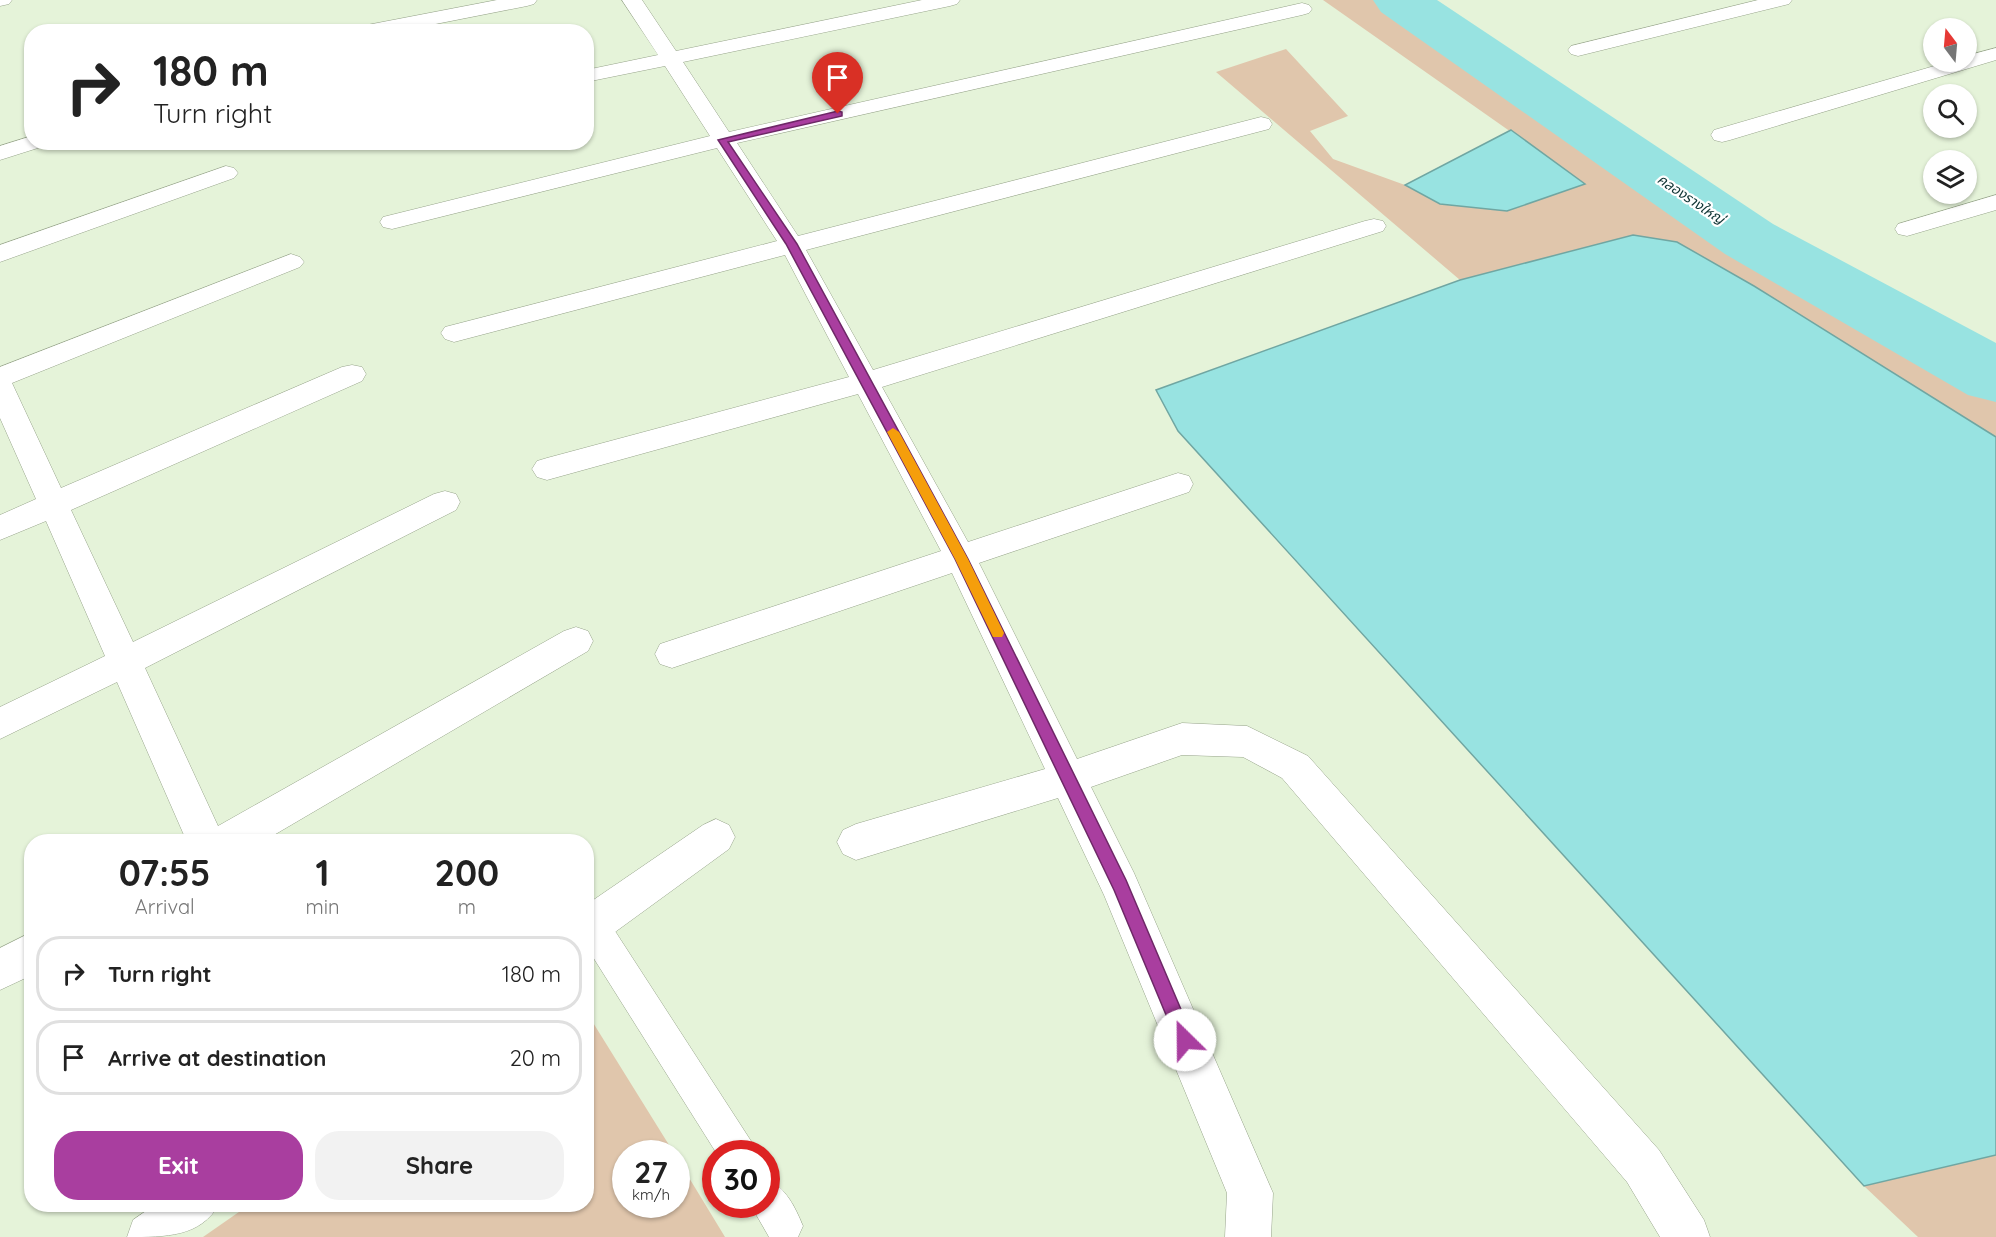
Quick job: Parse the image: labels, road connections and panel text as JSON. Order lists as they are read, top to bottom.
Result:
{
  "water": ["คลองรางใหญ่"],
  "north": "top",
  "page": {
    "turn": ["180 m", "Turn right"],
    "eta": [
      "07:55",
      "Arrival",
      "1",
      "min",
      "200",
      "m"
    ],
    "list": [
      {
        "name": "Turn right",
        "value": "180 m"
      },
      {
        "name": "Arrive at destination",
        "value": "20 m"
      }
    ],
    "buttons": ["Exit", "Share"],
    "speed": "27 km/h",
    "limit": "30"
  }
}
